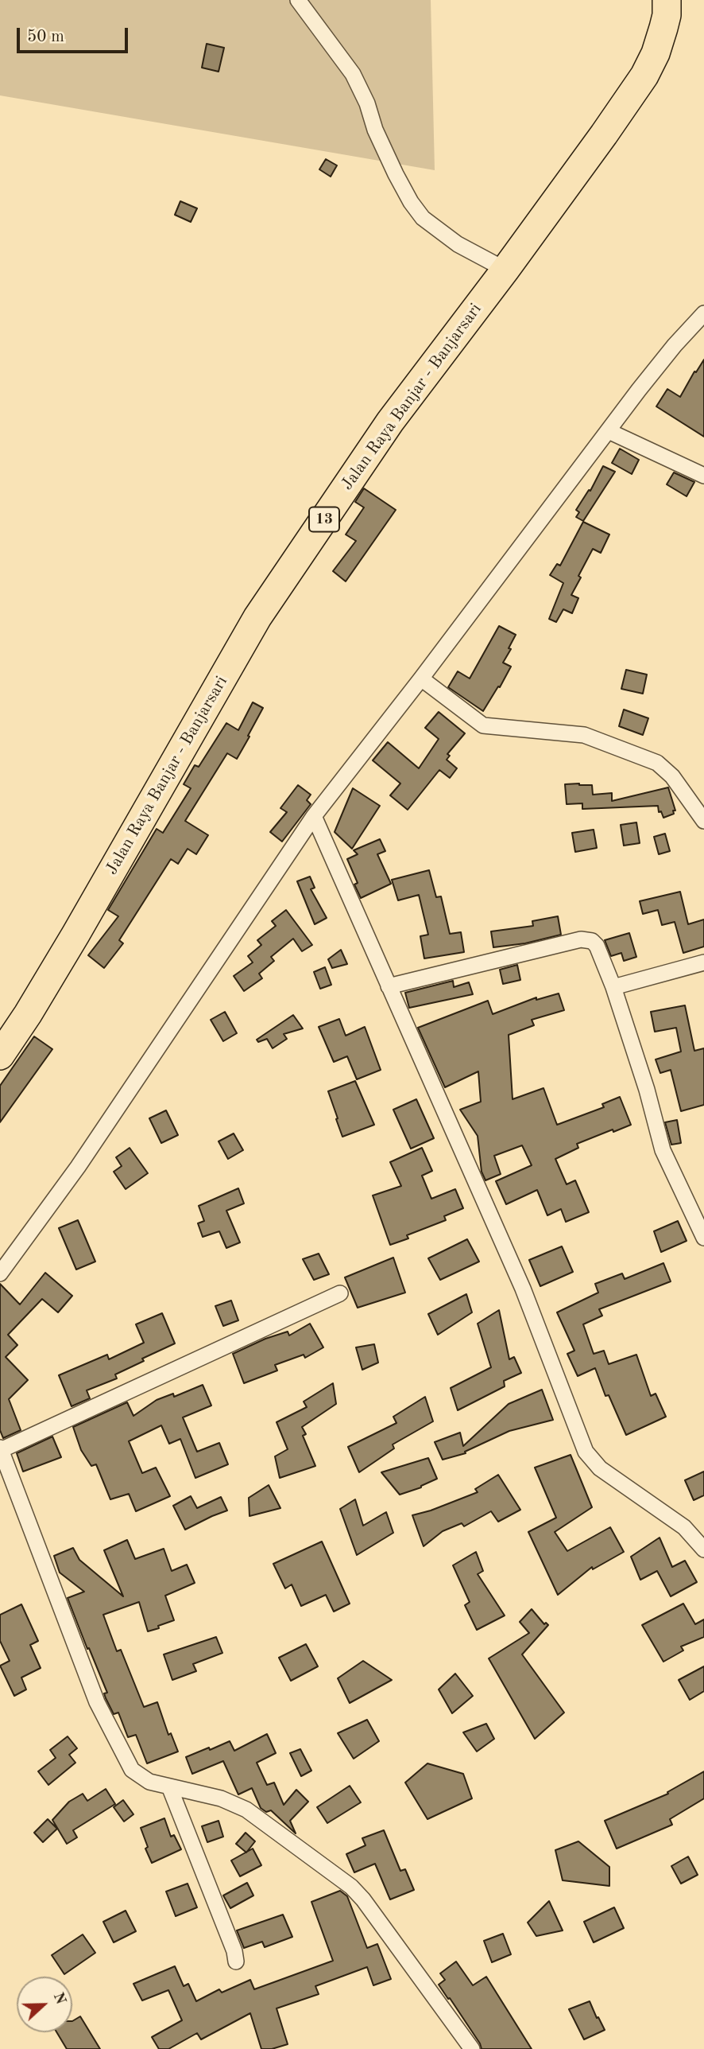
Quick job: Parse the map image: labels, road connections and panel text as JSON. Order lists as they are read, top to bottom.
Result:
{
  "streets": {
    "highway": ["Jalan Raya Banjar - Banjarsari", "13"]
  },
  "scale_bar": "50 m",
  "north": "right"
}
